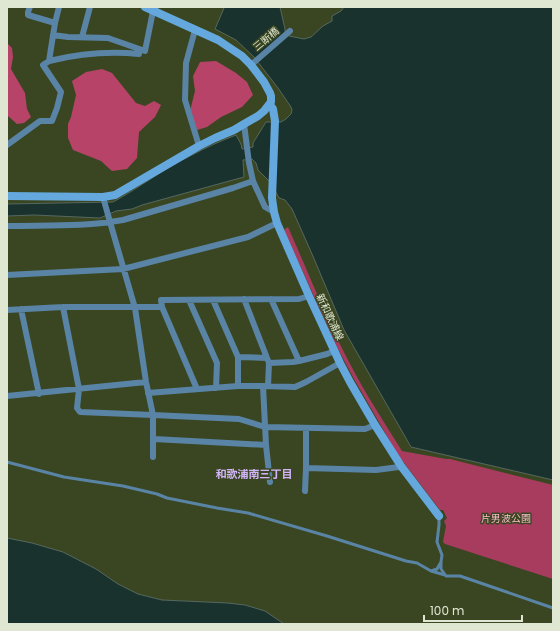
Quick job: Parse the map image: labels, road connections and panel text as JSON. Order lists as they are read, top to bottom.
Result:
{
  "streets": {
    "main road": ["新和歌浦線"],
    "street": ["三断橋"]
  },
  "crossings": [
    ["三断橋", "新和歌浦線"]
  ],
  "districts": ["和歌浦南三丁目"],
  "parks": ["片男波公園"],
  "scale_bar": "100 m"
}
